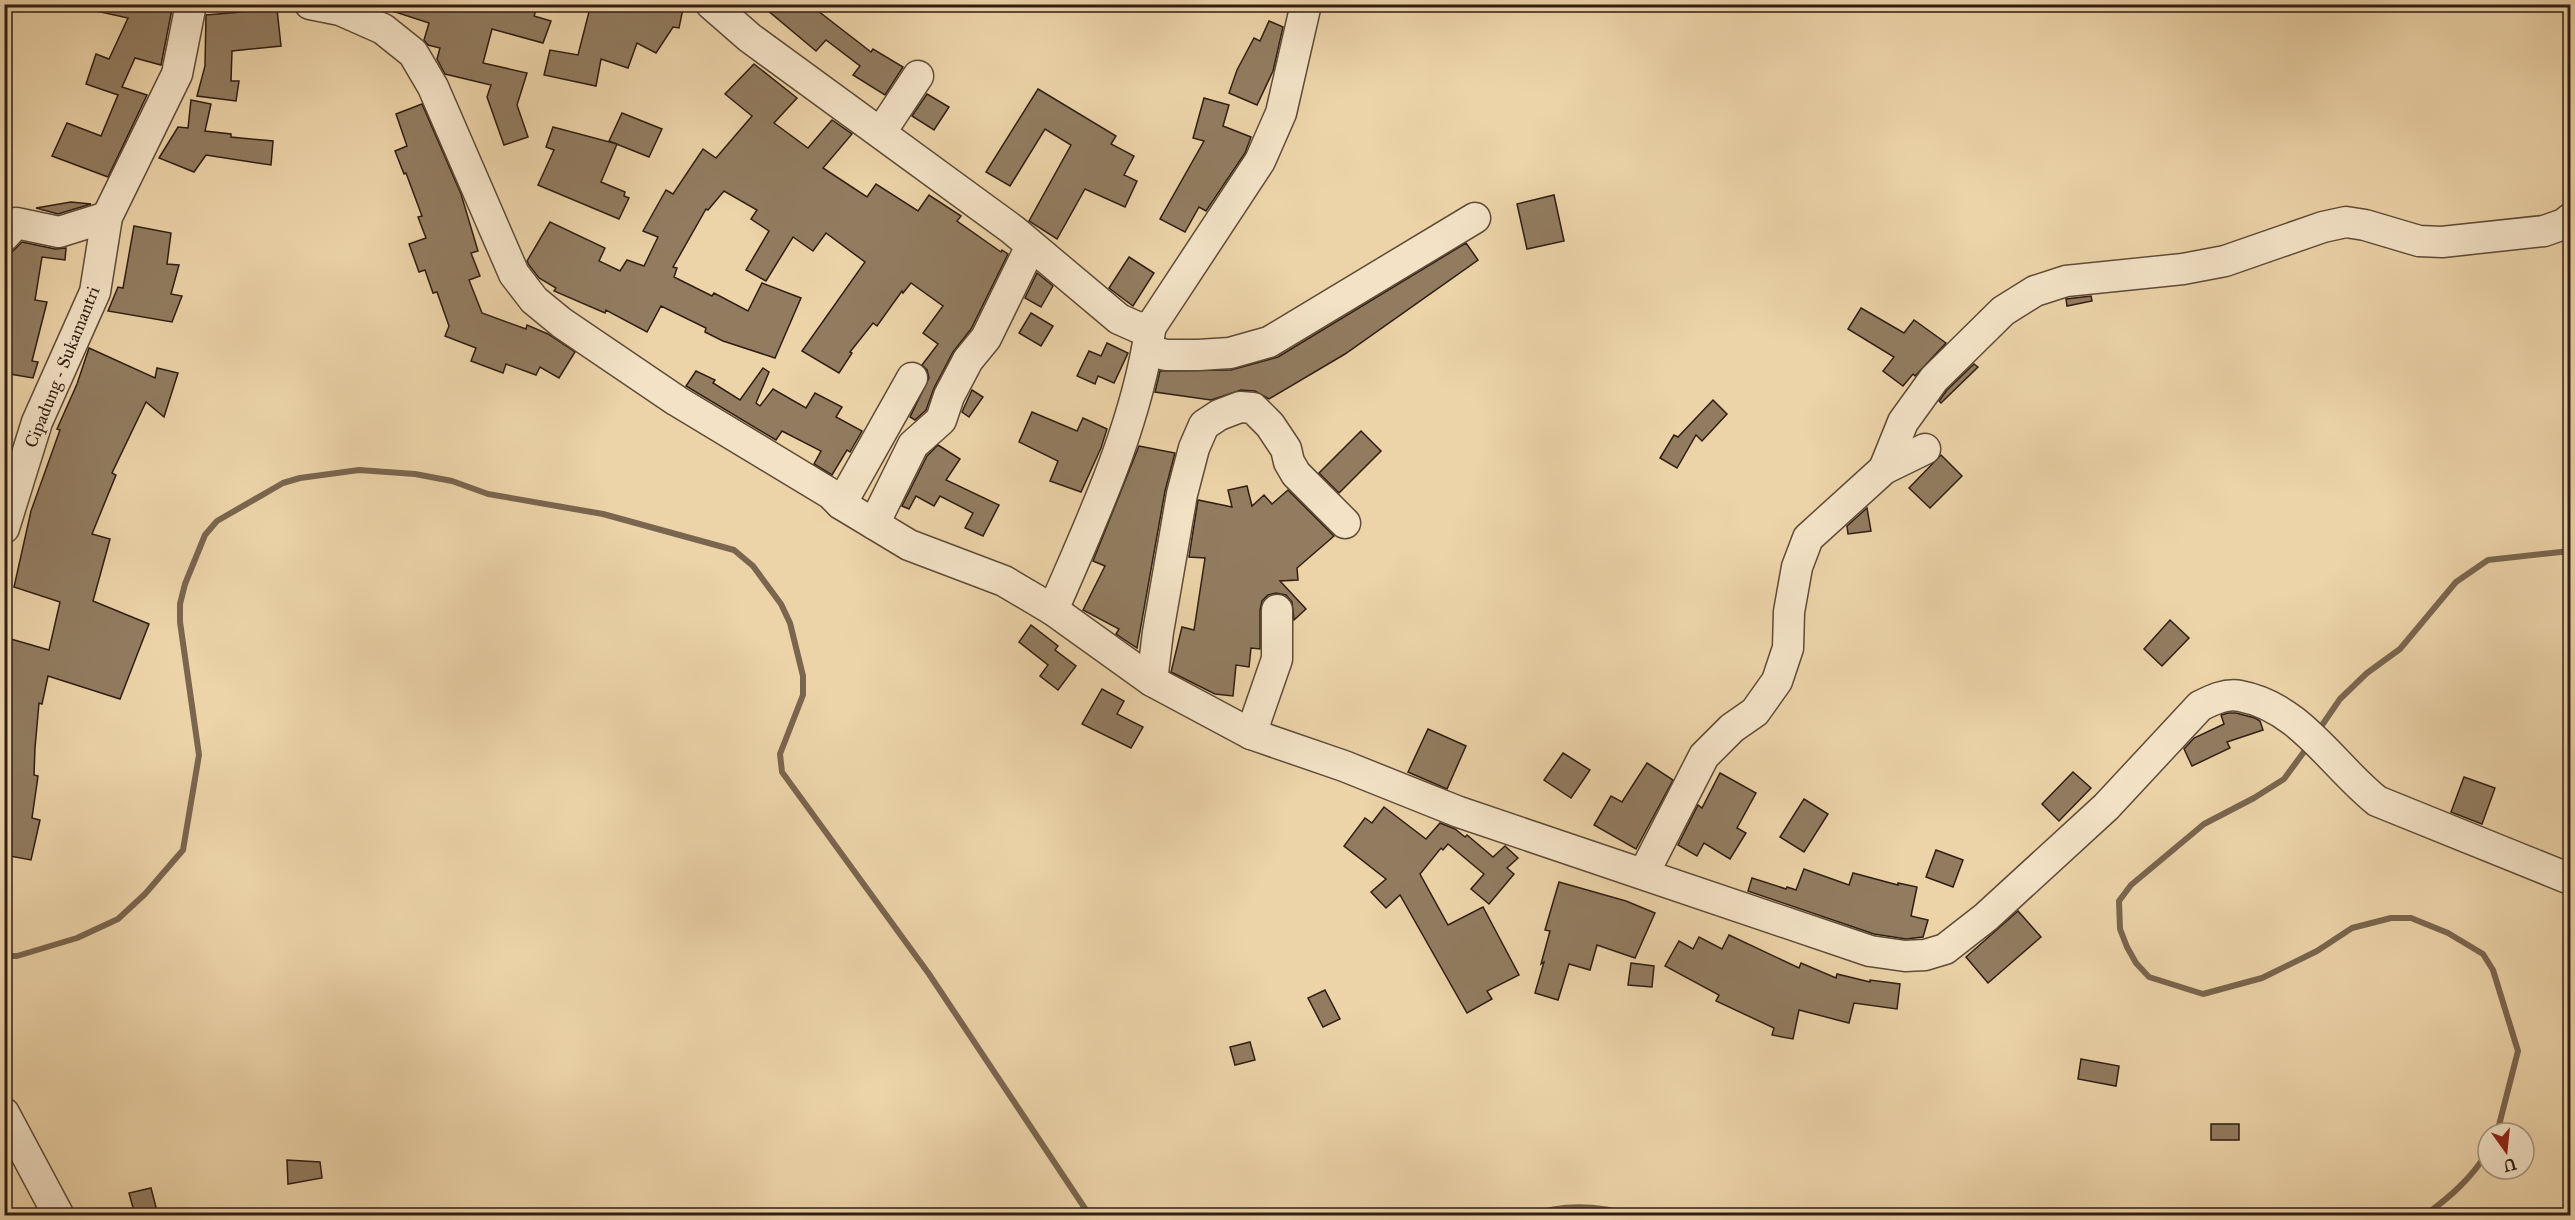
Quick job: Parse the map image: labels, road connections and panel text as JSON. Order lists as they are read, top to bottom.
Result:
{
  "streets": {
    "street": ["Cipadung - Sukamantri"]
  },
  "north": "bottom"
}
